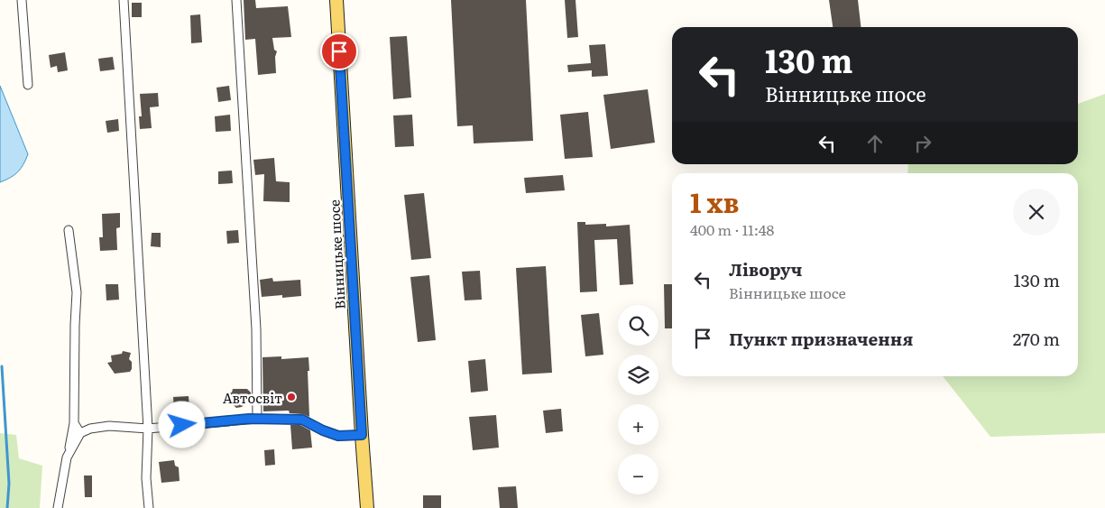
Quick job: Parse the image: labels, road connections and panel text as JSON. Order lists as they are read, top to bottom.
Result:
{
  "streets": {
    "main road": ["Вінницьке шосе"]
  },
  "places": ["Автосвіт"],
  "page": {
    "turn": ["130 m", "Вінницьке шосе"],
    "heading": ["1 хв", "400 m · 11:48"],
    "list": [
      {
        "name": "Ліворуч",
        "note": "Вінницьке шосе",
        "value": "130 m"
      },
      {
        "name": "Пункт призначення",
        "value": "270 m"
      }
    ],
    "map_buttons": ["+", "−"]
  }
}
